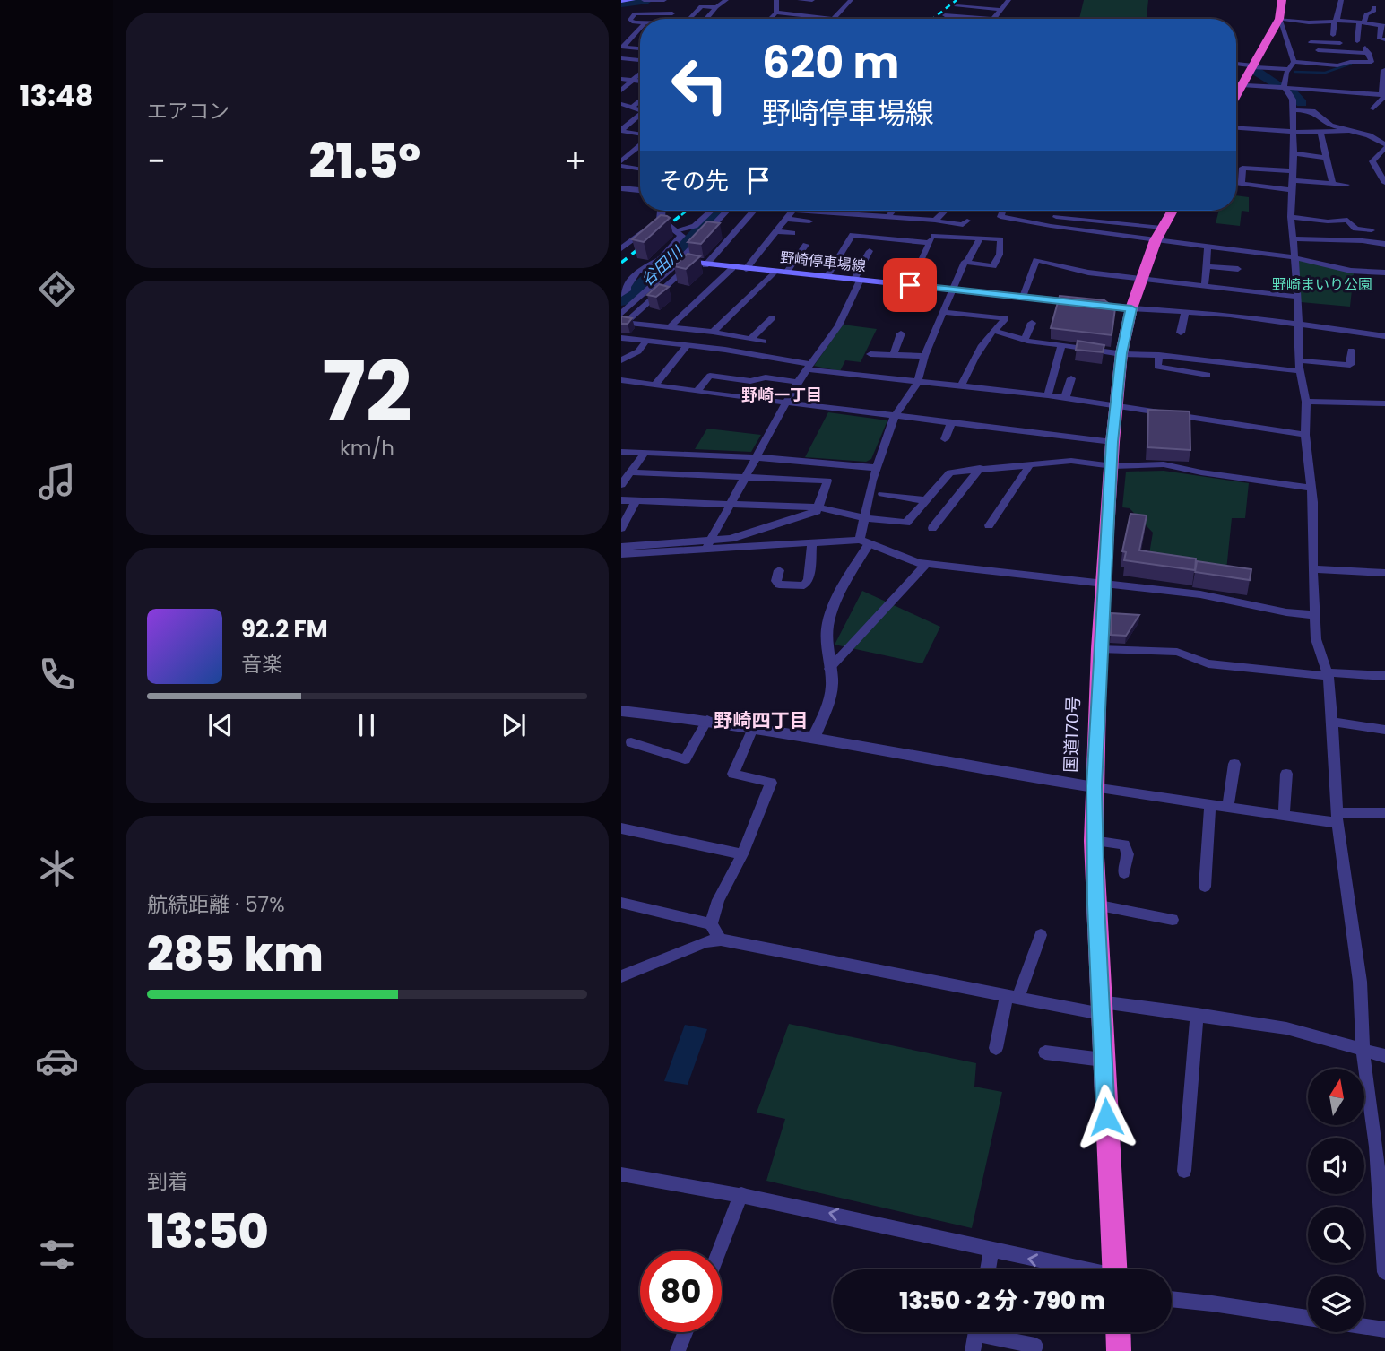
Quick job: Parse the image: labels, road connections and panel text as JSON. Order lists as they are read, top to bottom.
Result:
{
  "streets": {
    "highway": ["国道170号"],
    "main road": ["野崎停車場線"]
  },
  "crossings": [
    ["野崎停車場線", "国道170号"]
  ],
  "districts": ["野崎一丁目", "野崎四丁目"],
  "water": ["谷田川"],
  "parks": ["野崎まいり公園"],
  "north": "top",
  "page": {
    "tabs": "13:48",
    "tile": [
      "エアコン",
      ["72", "km/h"],
      ["航続距離 · 57%", "285 km"],
      ["到着", "13:50"]
    ],
    "turn": ["620 m", "野崎停車場線"],
    "heat": ["−", "21.5°", "+"],
    "then": "その先",
    "song": ["92.2 FM", "音楽"],
    "limit": "80",
    "trip": "13:50 · 2 分 · 790 m"
  }
}
